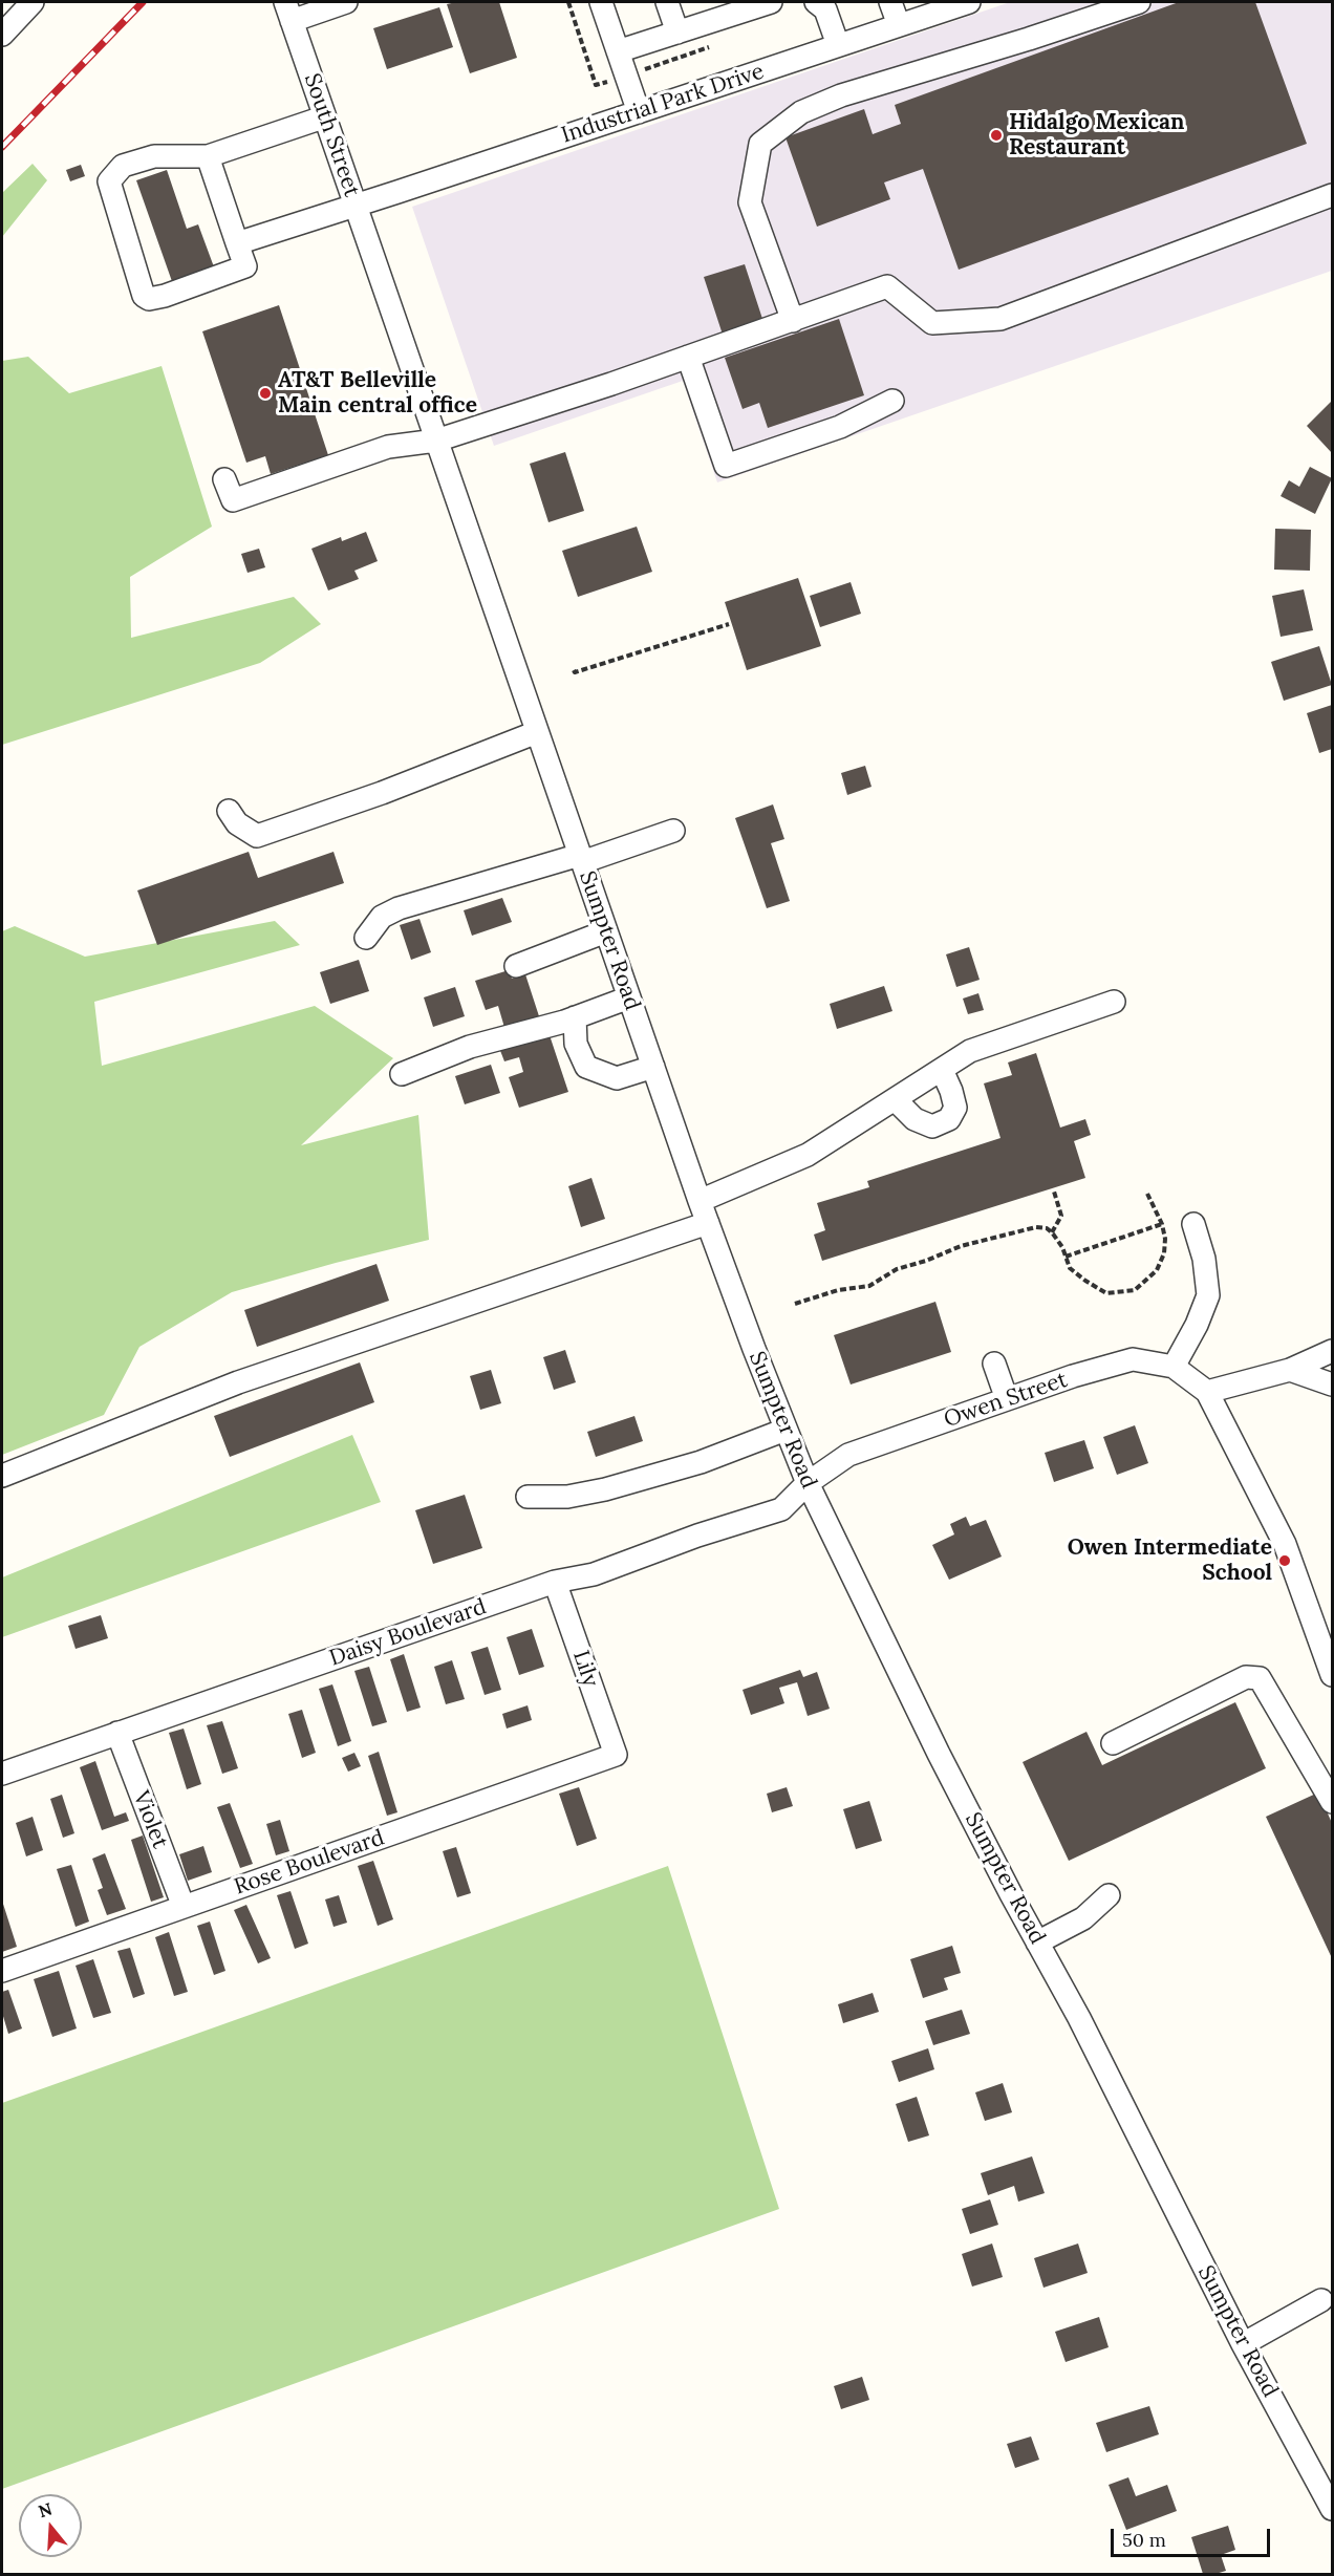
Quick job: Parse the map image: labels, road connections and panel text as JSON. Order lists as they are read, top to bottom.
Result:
{
  "streets": {
    "street": [
      "Industrial Park Drive",
      "South Street",
      "Sumpter Road",
      "Owen Street",
      "Daisy Boulevard",
      "Lily",
      "Violet",
      "Rose Boulevard"
    ]
  },
  "crossings": [
    ["Industrial Park Drive", "South Street"],
    ["South Street", "Sumpter Road"],
    ["Sumpter Road", "Owen Street"],
    ["Sumpter Road", "Daisy Boulevard"],
    ["Owen Street", "Daisy Boulevard"],
    ["Daisy Boulevard", "Lily"],
    ["Daisy Boulevard", "Violet"],
    ["Lily", "Rose Boulevard"],
    ["Violet", "Rose Boulevard"]
  ],
  "places": ["Hidalgo Mexican Restaurant", "AT&T Belleville Main central office", "Owen Intermediate School"],
  "scale_bar": "50 m",
  "north": "top"
}
